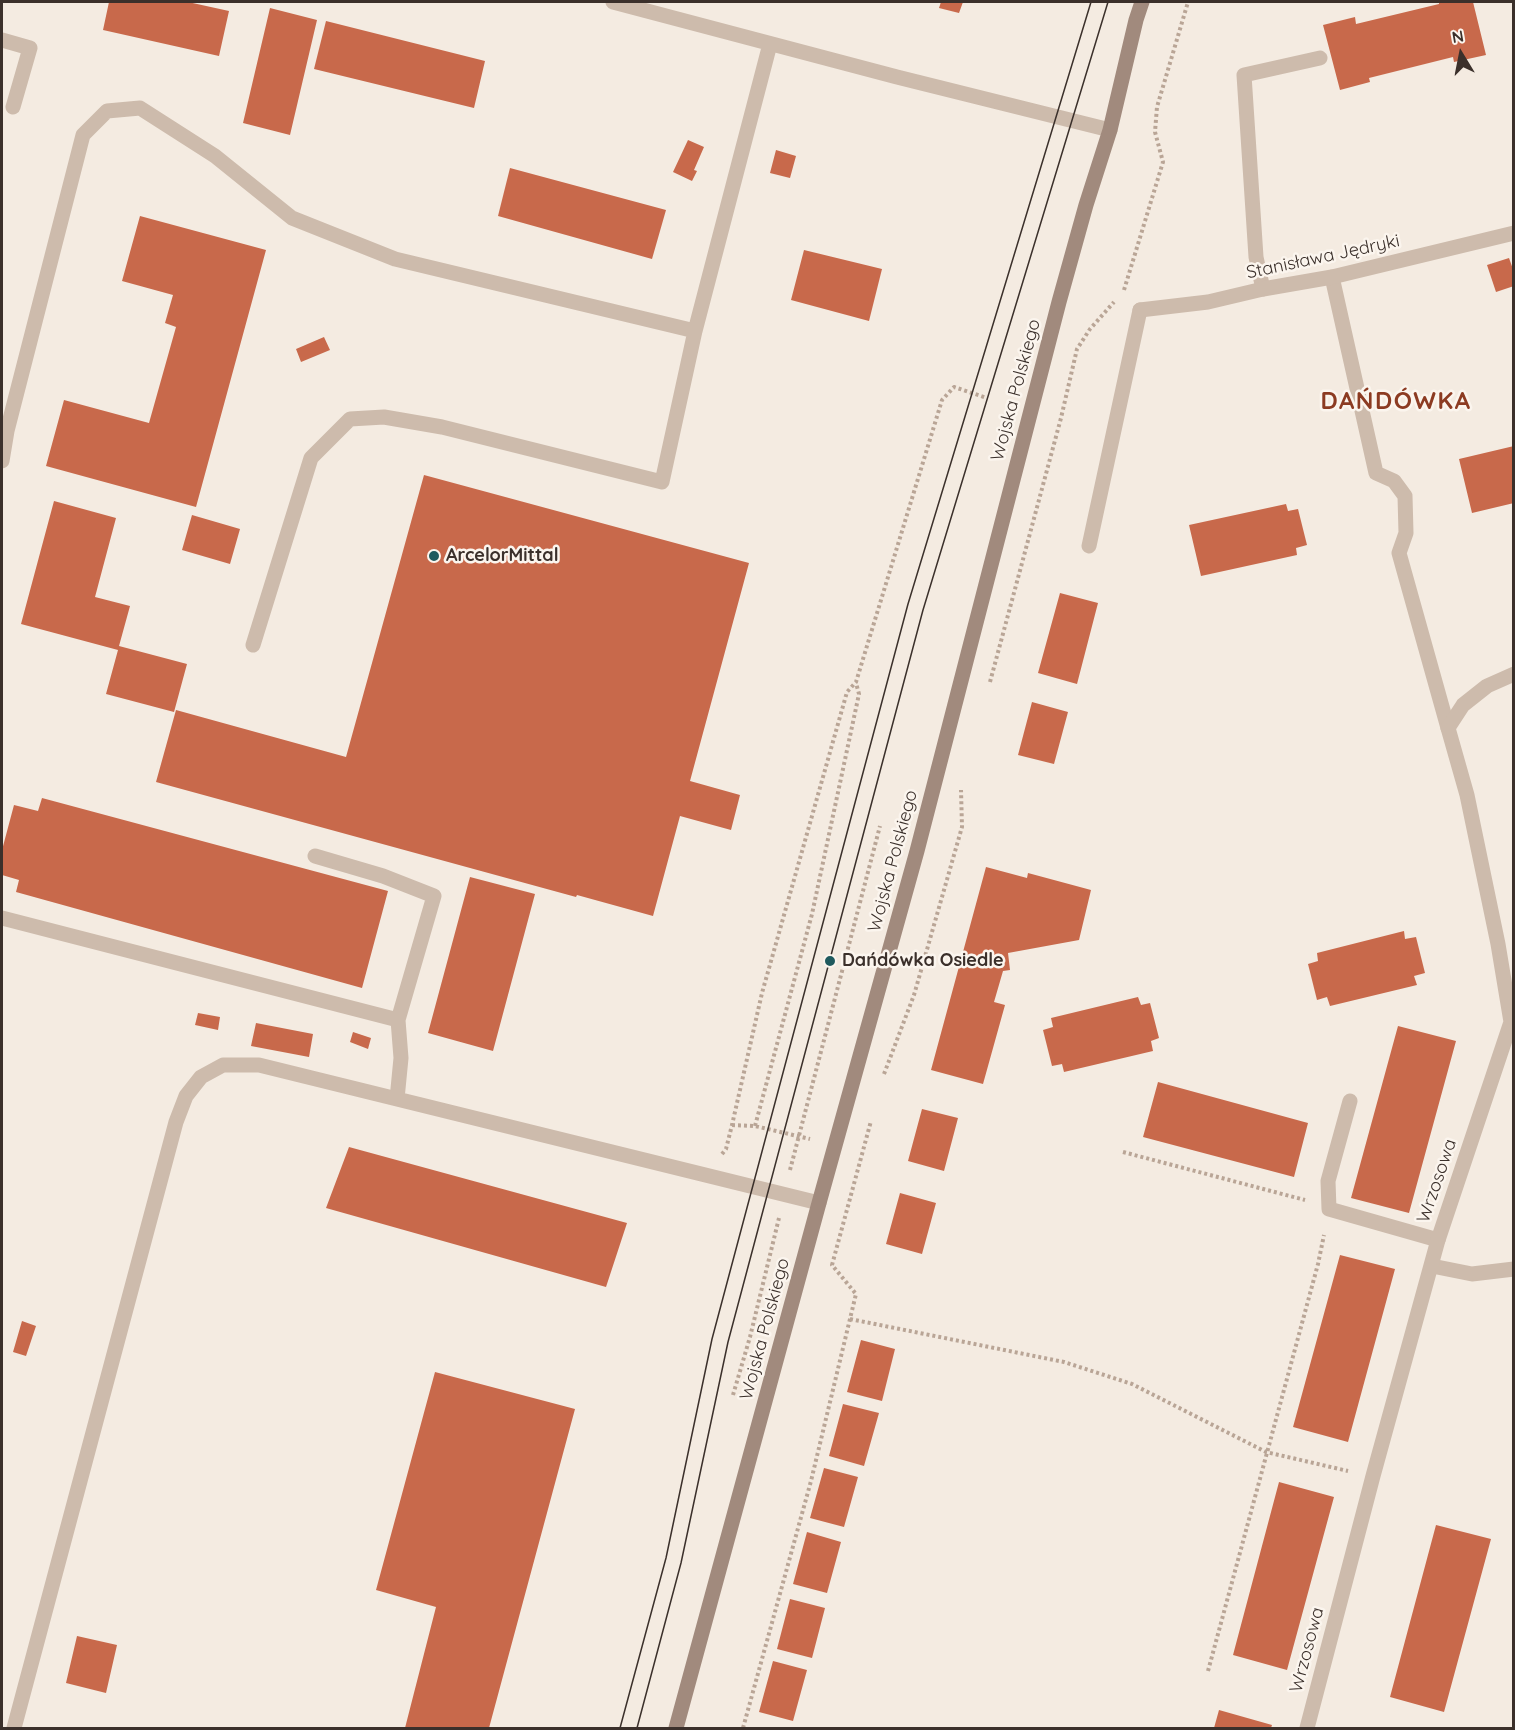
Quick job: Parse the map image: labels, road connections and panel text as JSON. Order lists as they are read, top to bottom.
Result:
{
  "streets": {
    "main road": ["Wojska Polskiego"],
    "street": ["Stanisława Jędryki", "Wrzosowa"]
  },
  "crossings": [
    ["Stanisława Jędryki", "Wrzosowa"]
  ],
  "districts": ["DAŃDÓWKA"],
  "places": ["ArcelorMittal", "Dańdówka Osiedle"],
  "north": "top"
}
